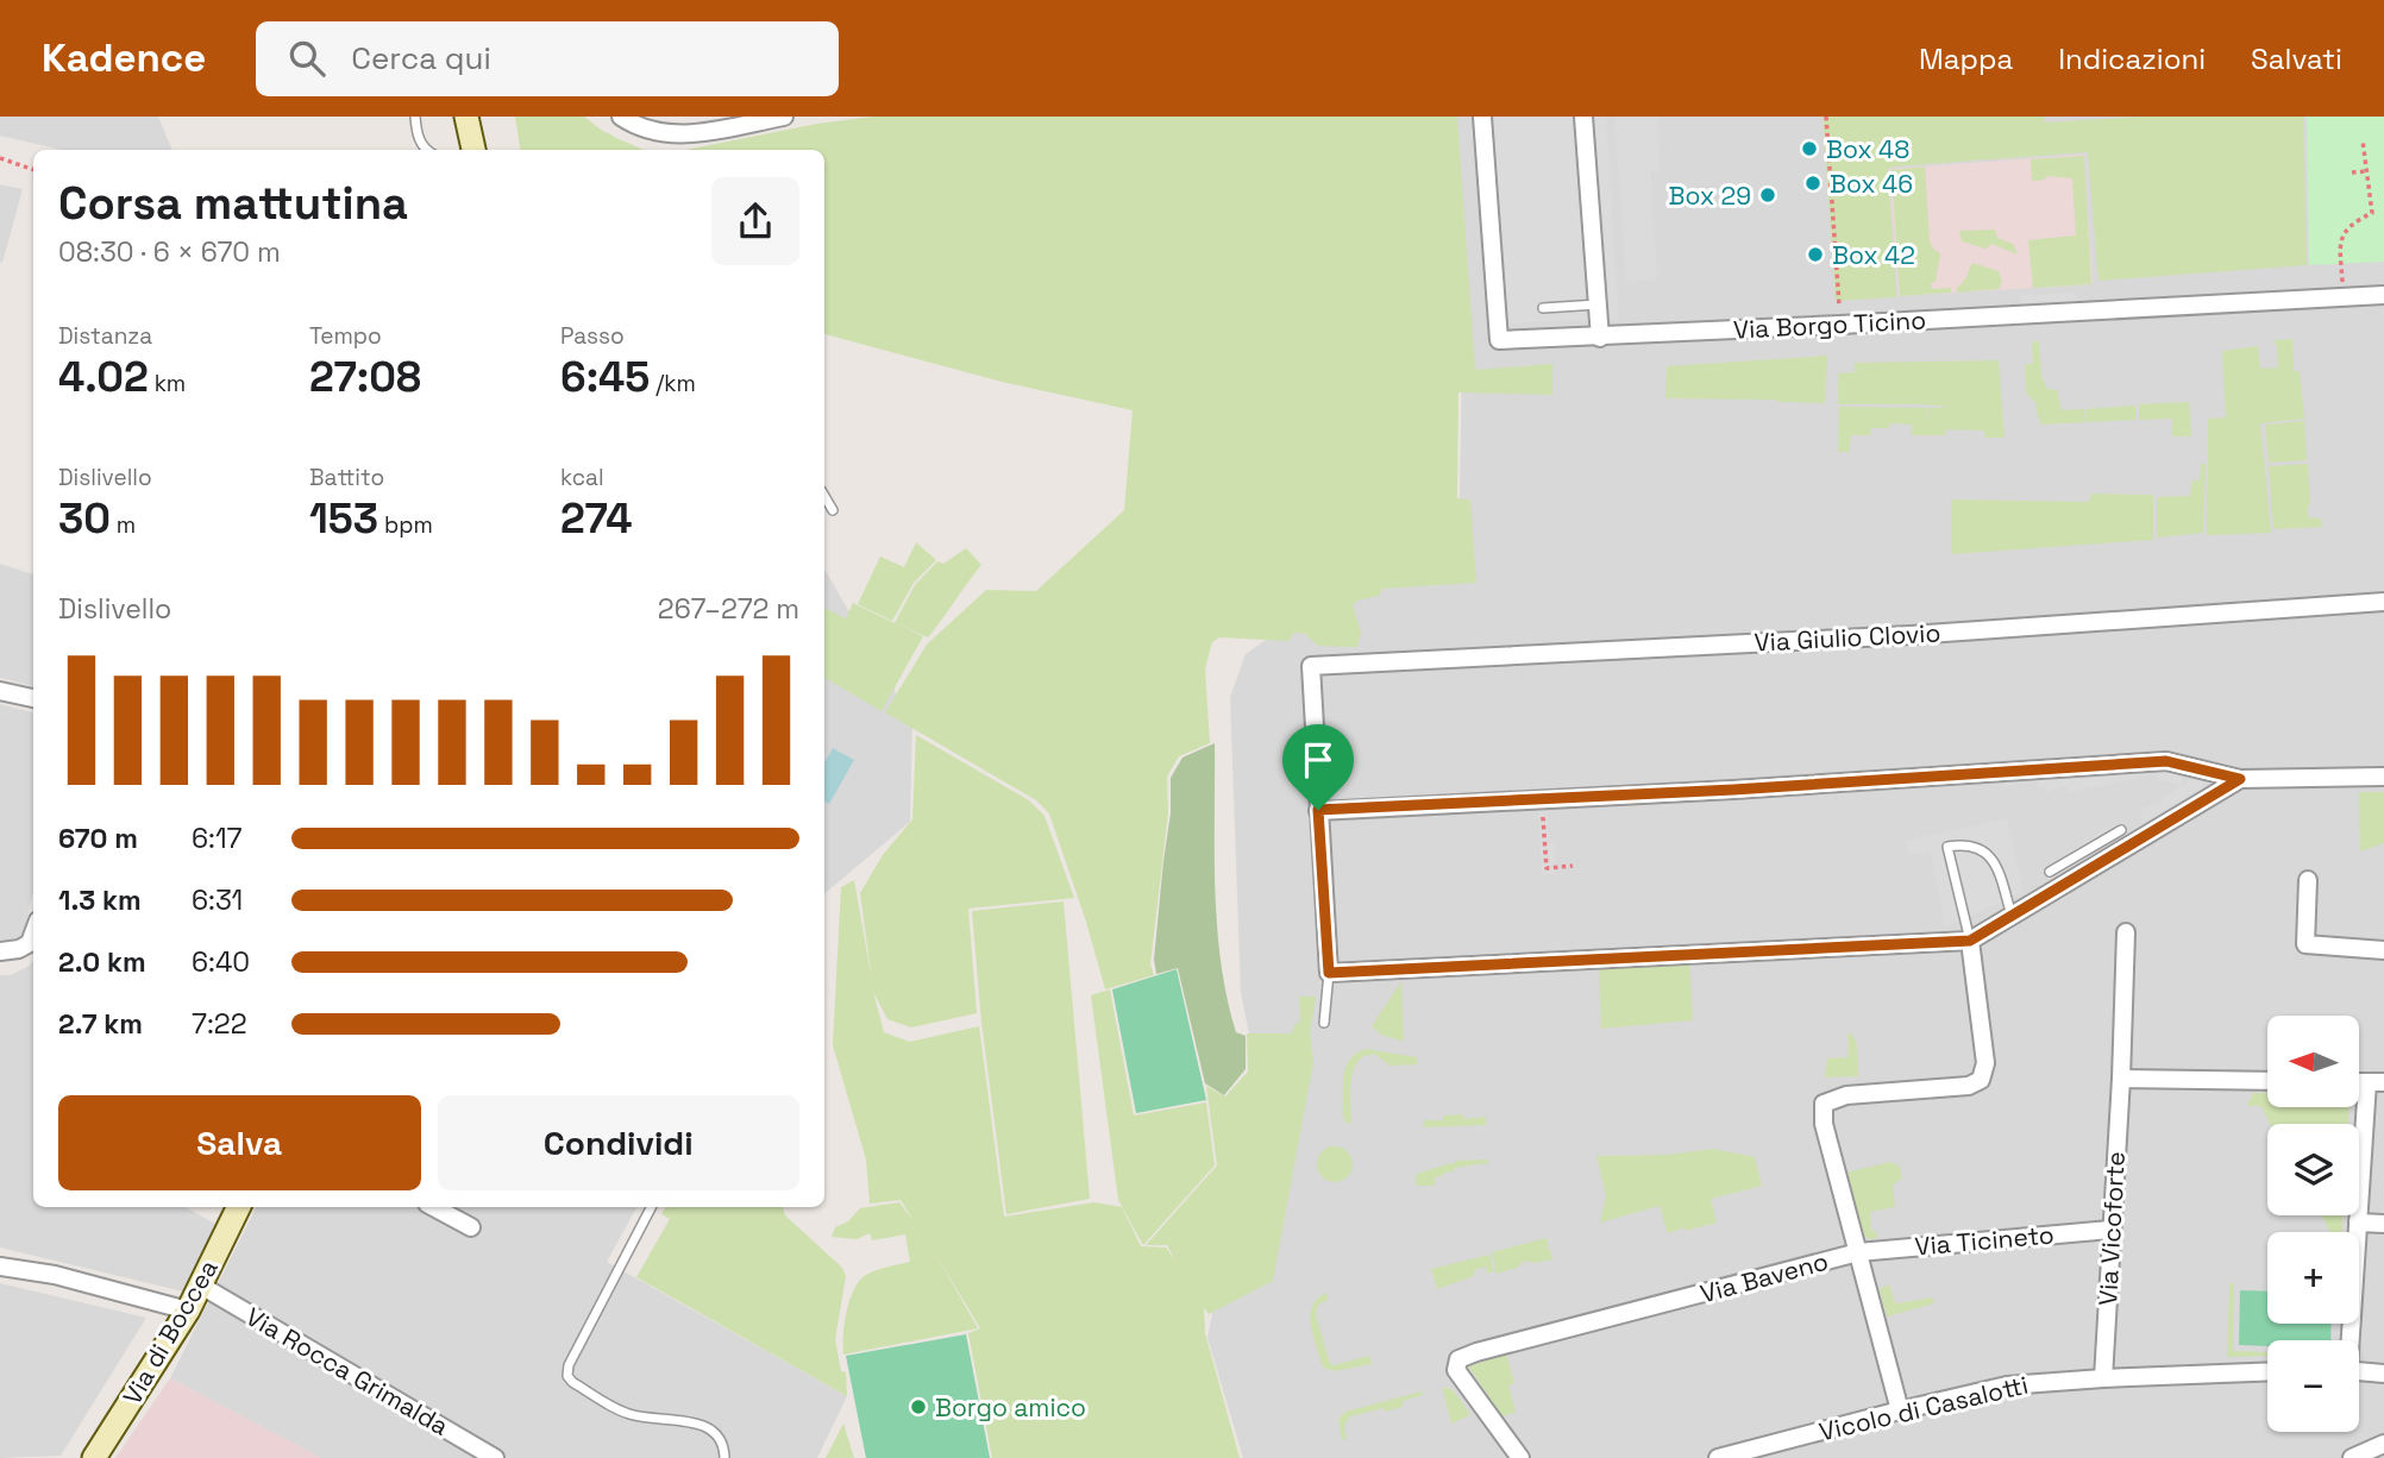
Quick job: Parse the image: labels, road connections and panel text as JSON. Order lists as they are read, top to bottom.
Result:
{
  "streets": {
    "main road": ["Via di Boccea"],
    "street": [
      "Via Borgo Ticino",
      "Via Giulio Clovio",
      "Via Vicoforte",
      "Via Ticineto",
      "Via Baveno",
      "Via Rocca Grimalda",
      "Vicolo di Casalotti"
    ]
  },
  "crossings": [
    ["Via Vicoforte", "Via Ticineto"],
    ["Via Vicoforte", "Vicolo di Casalotti"],
    ["Via Ticineto", "Via Baveno"],
    ["Via di Boccea", "Via Rocca Grimalda"]
  ],
  "places": [
    "Box 48",
    "Box 46",
    "Box 29",
    "Box 42",
    "Borgo amico"
  ],
  "north": "left",
  "page": {
    "header": "Kadence",
    "search": "Cerca qui",
    "nav": ["Mappa", "Indicazioni", "Salvati"],
    "heading": ["Corsa mattutina", "08:30 · 6 × 670 m"],
    "stats": [
      ["Distanza", "4.02 km"],
      ["Tempo", "27:08"],
      ["Passo", "6:45 /km"],
      ["Dislivello", "30 m"],
      ["Battito", "153 bpm"],
      ["kcal", "274"]
    ],
    "chart": ["Dislivello", "267–272 m"],
    "list": [
      {
        "name": "670 m",
        "note": "6:17"
      },
      {
        "name": "1.3 km",
        "note": "6:31"
      },
      {
        "name": "2.0 km",
        "note": "6:40"
      },
      {
        "name": "2.7 km",
        "note": "7:22"
      }
    ],
    "map_buttons": ["+", "−"],
    "buttons": ["Salva", "Condividi"]
  }
}
